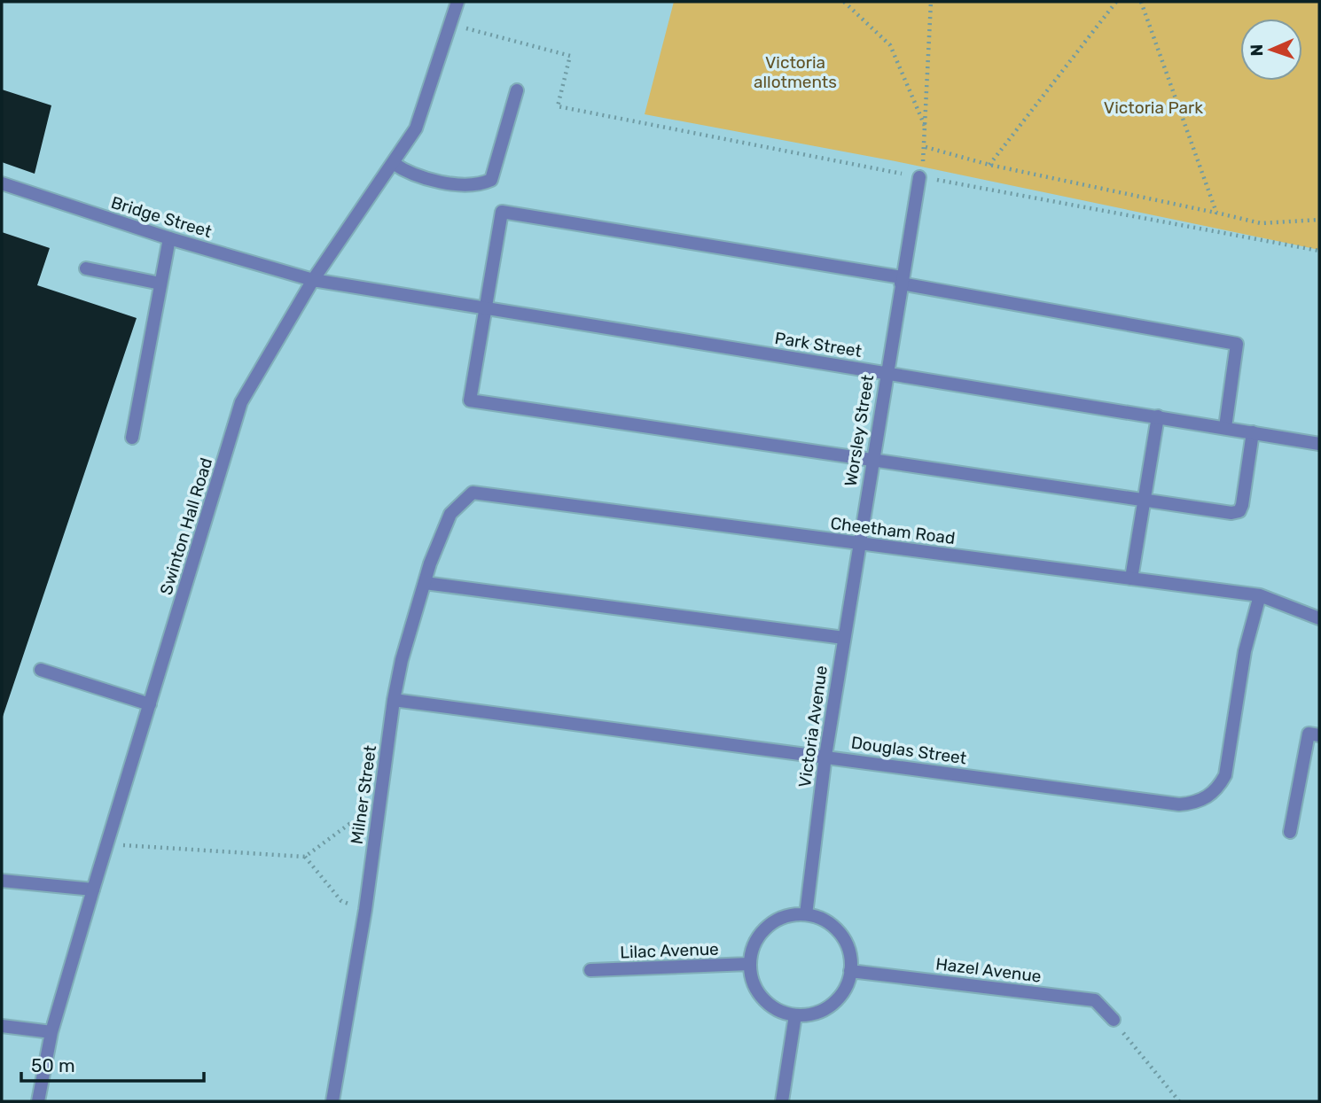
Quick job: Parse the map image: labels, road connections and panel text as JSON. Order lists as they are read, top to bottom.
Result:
{
  "streets": {
    "street": [
      "Bridge Street",
      "Park Street",
      "Worsley Street",
      "Swinton Hall Road",
      "Cheetham Road",
      "Victoria Avenue",
      "Douglas Street",
      "Milner Street",
      "Lilac Avenue",
      "Hazel Avenue"
    ]
  },
  "crossings": [
    ["Bridge Street", "Park Street"],
    ["Bridge Street", "Swinton Hall Road"],
    ["Park Street", "Worsley Street"],
    ["Park Street", "Swinton Hall Road"],
    ["Worsley Street", "Cheetham Road"],
    ["Worsley Street", "Victoria Avenue"],
    ["Cheetham Road", "Victoria Avenue"],
    ["Cheetham Road", "Douglas Street"],
    ["Cheetham Road", "Milner Street"],
    ["Victoria Avenue", "Douglas Street"],
    ["Victoria Avenue", "Lilac Avenue"],
    ["Victoria Avenue", "Hazel Avenue"],
    ["Douglas Street", "Milner Street"],
    ["Lilac Avenue", "Hazel Avenue"]
  ],
  "parks": ["Victoria allotments", "Victoria Park"],
  "scale_bar": "50 m",
  "north": "left"
}
